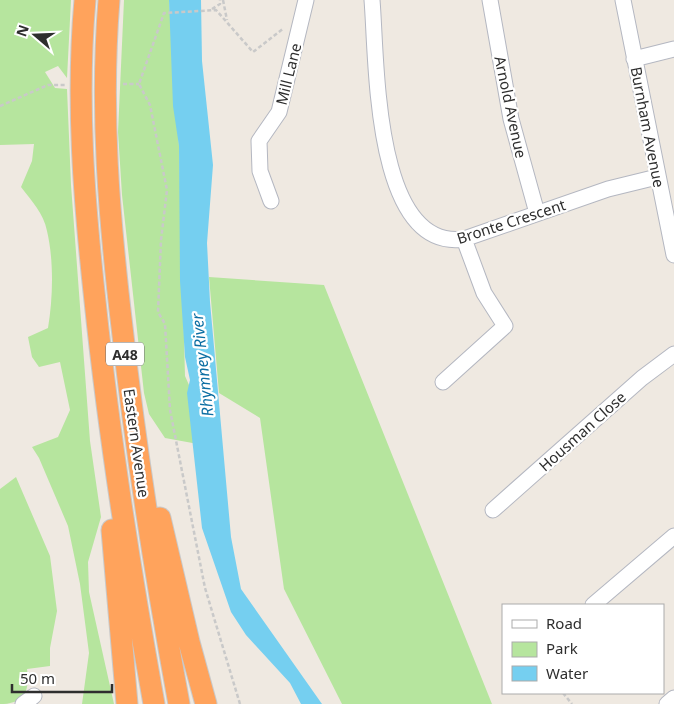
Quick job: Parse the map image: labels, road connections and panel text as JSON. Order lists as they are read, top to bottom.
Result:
{
  "streets": {
    "highway": ["A48", "Eastern Avenue"],
    "street": [
      "Mill Lane",
      "Arnold Avenue",
      "Burnham Avenue",
      "Bronte Crescent",
      "Housman Close"
    ]
  },
  "crossings": [
    ["Arnold Avenue", "Bronte Crescent"],
    ["Burnham Avenue", "Bronte Crescent"]
  ],
  "water": ["Rhymney River"],
  "legend": ["Road", "Park", "Water"],
  "scale_bar": "50 m",
  "north": "left"
}
